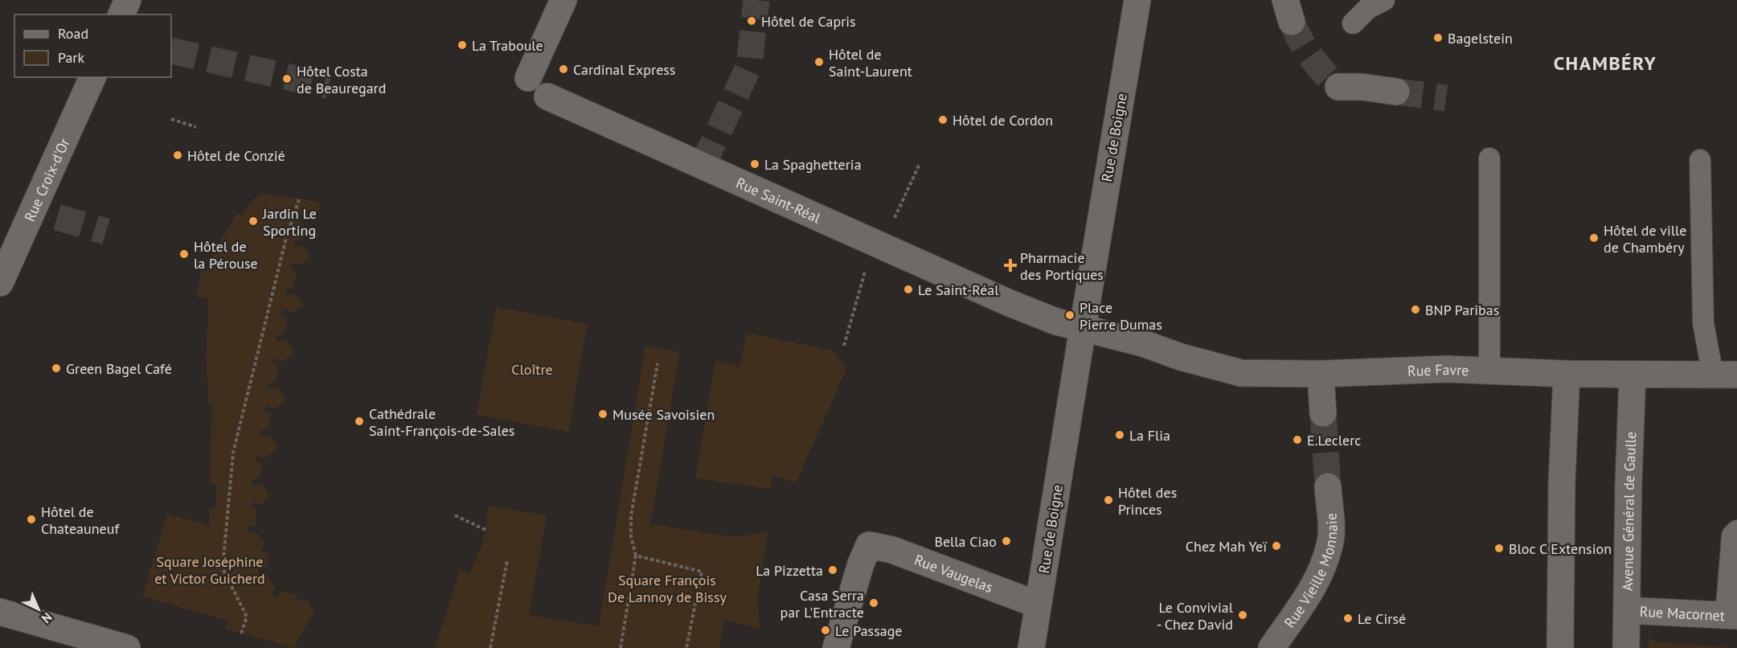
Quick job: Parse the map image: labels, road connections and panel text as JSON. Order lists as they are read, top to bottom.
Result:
{
  "streets": {
    "street": [
      "Rue de Boigne",
      "Rue Croix-d'Or",
      "Rue Saint-Réal",
      "Rue Favre",
      "Avenue Général de Gaulle",
      "Rue Vieille Monnaie",
      "Rue Vaugelas",
      "Rue Macornet"
    ]
  },
  "crossings": [
    ["Rue de Boigne", "Rue Saint-Réal"],
    ["Rue de Boigne", "Rue Favre"],
    ["Rue de Boigne", "Rue Vaugelas"],
    ["Rue Saint-Réal", "Rue Favre"],
    ["Rue Favre", "Avenue Général de Gaulle"],
    ["Avenue Général de Gaulle", "Rue Macornet"]
  ],
  "districts": ["CHAMBÉRY"],
  "parks": ["Cloître", "Square Joséphine et Victor Guicherd", "Square François De Lannoy de Bissy"],
  "places": {
    "other": [
      "Hôtel de Capris",
      "Bagelstein",
      "La Traboule",
      "Hôtel de Saint-Laurent",
      "Cardinal Express",
      "Hôtel Costa de Beauregard",
      "Hôtel de Cordon",
      "Hôtel de Conzié",
      "La Spaghetteria",
      "Jardin Le Sporting",
      "Hôtel de ville de Chambéry",
      "Hôtel de la Pérouse",
      "Le Saint-Réal",
      "BNP Paribas",
      "Place Pierre Dumas",
      "Green Bagel Café",
      "Musée Savoisien",
      "Cathédrale Saint-François-de-Sales",
      "La Flia",
      "E.Leclerc",
      "Hôtel des Princes",
      "Hôtel de Chateauneuf",
      "Bella Ciao",
      "Chez Mah Yeï",
      "Bloc C Extension",
      "La Pizzetta",
      "Casa Serra par L'Entracte",
      "Le Convivial - Chez David",
      "Le Cirsé",
      "Le Passage"
    ],
    "health": ["Pharmacie des Portiques"]
  },
  "legend": ["Road", "Park"],
  "north": "bottom right"
}
